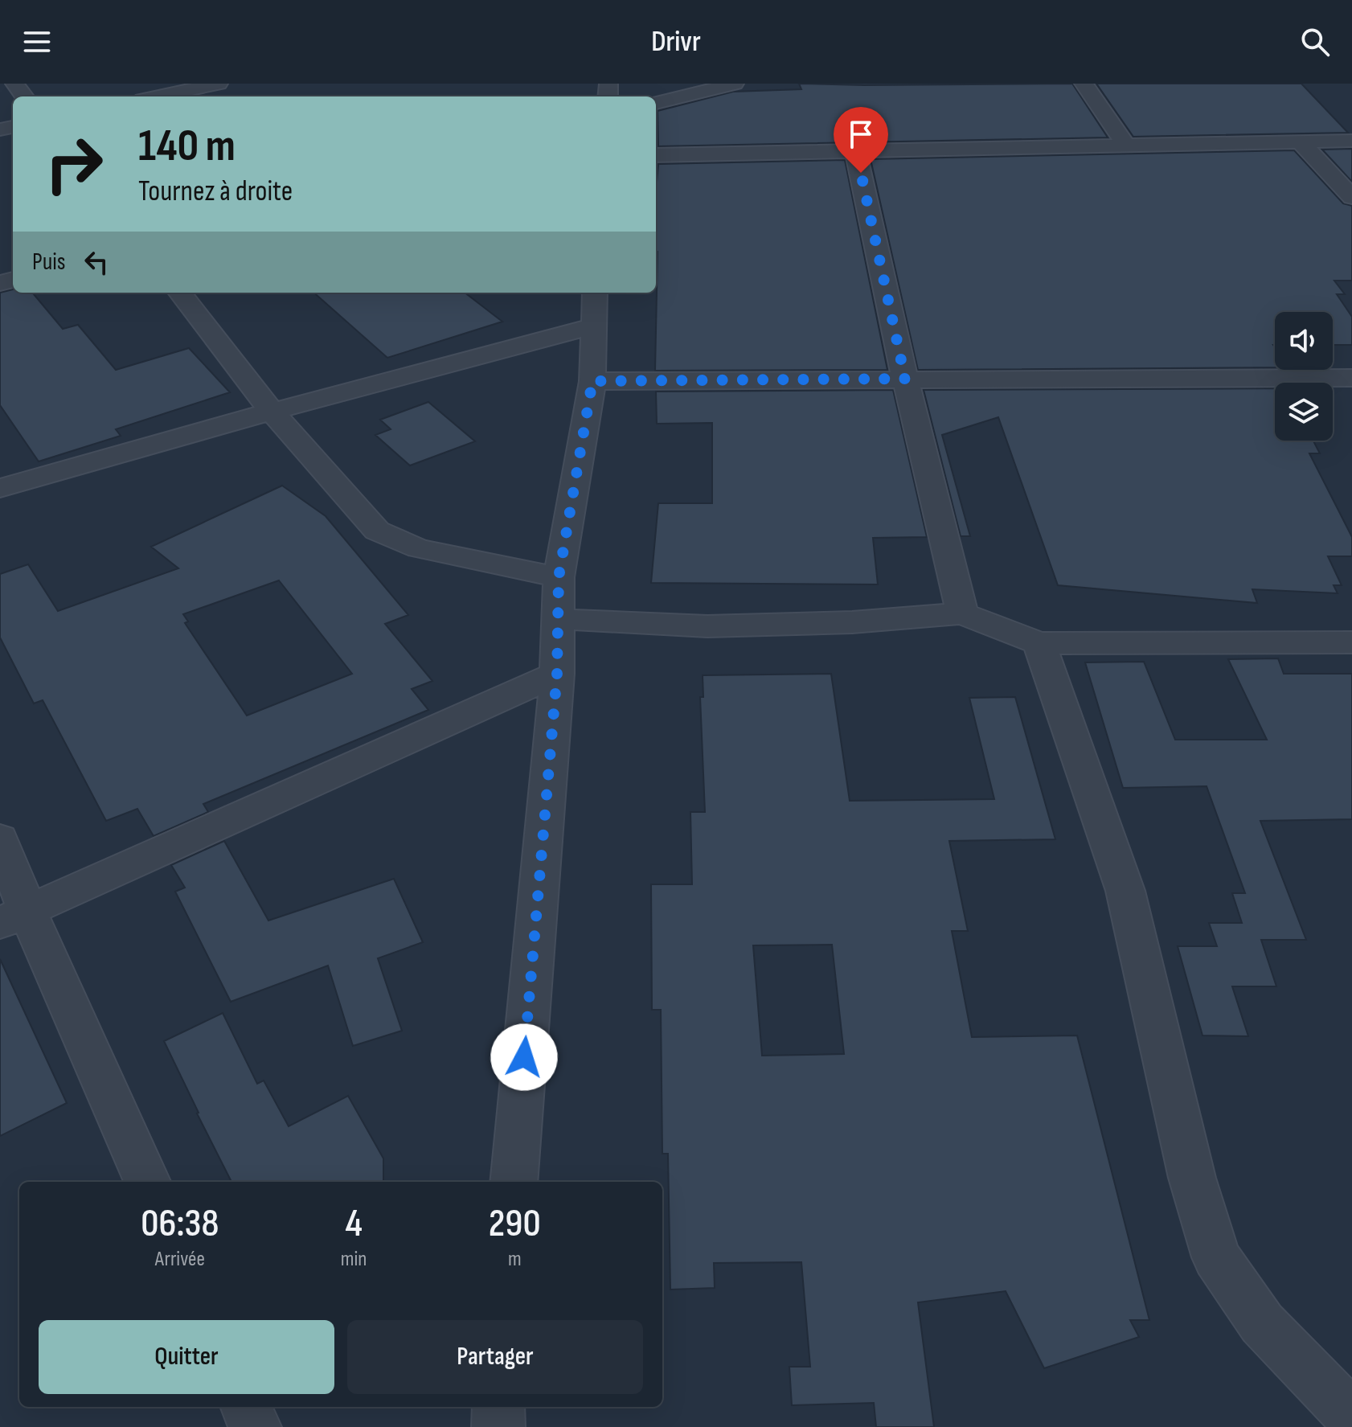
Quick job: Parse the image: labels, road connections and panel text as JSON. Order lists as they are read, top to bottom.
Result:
{
  "page": {
    "header": "Drivr",
    "turn": ["140 m", "Tournez à droite"],
    "then": "Puis",
    "eta": [
      "06:38",
      "Arrivée",
      "4",
      "min",
      "290",
      "m"
    ],
    "buttons": ["Quitter", "Partager"]
  }
}
